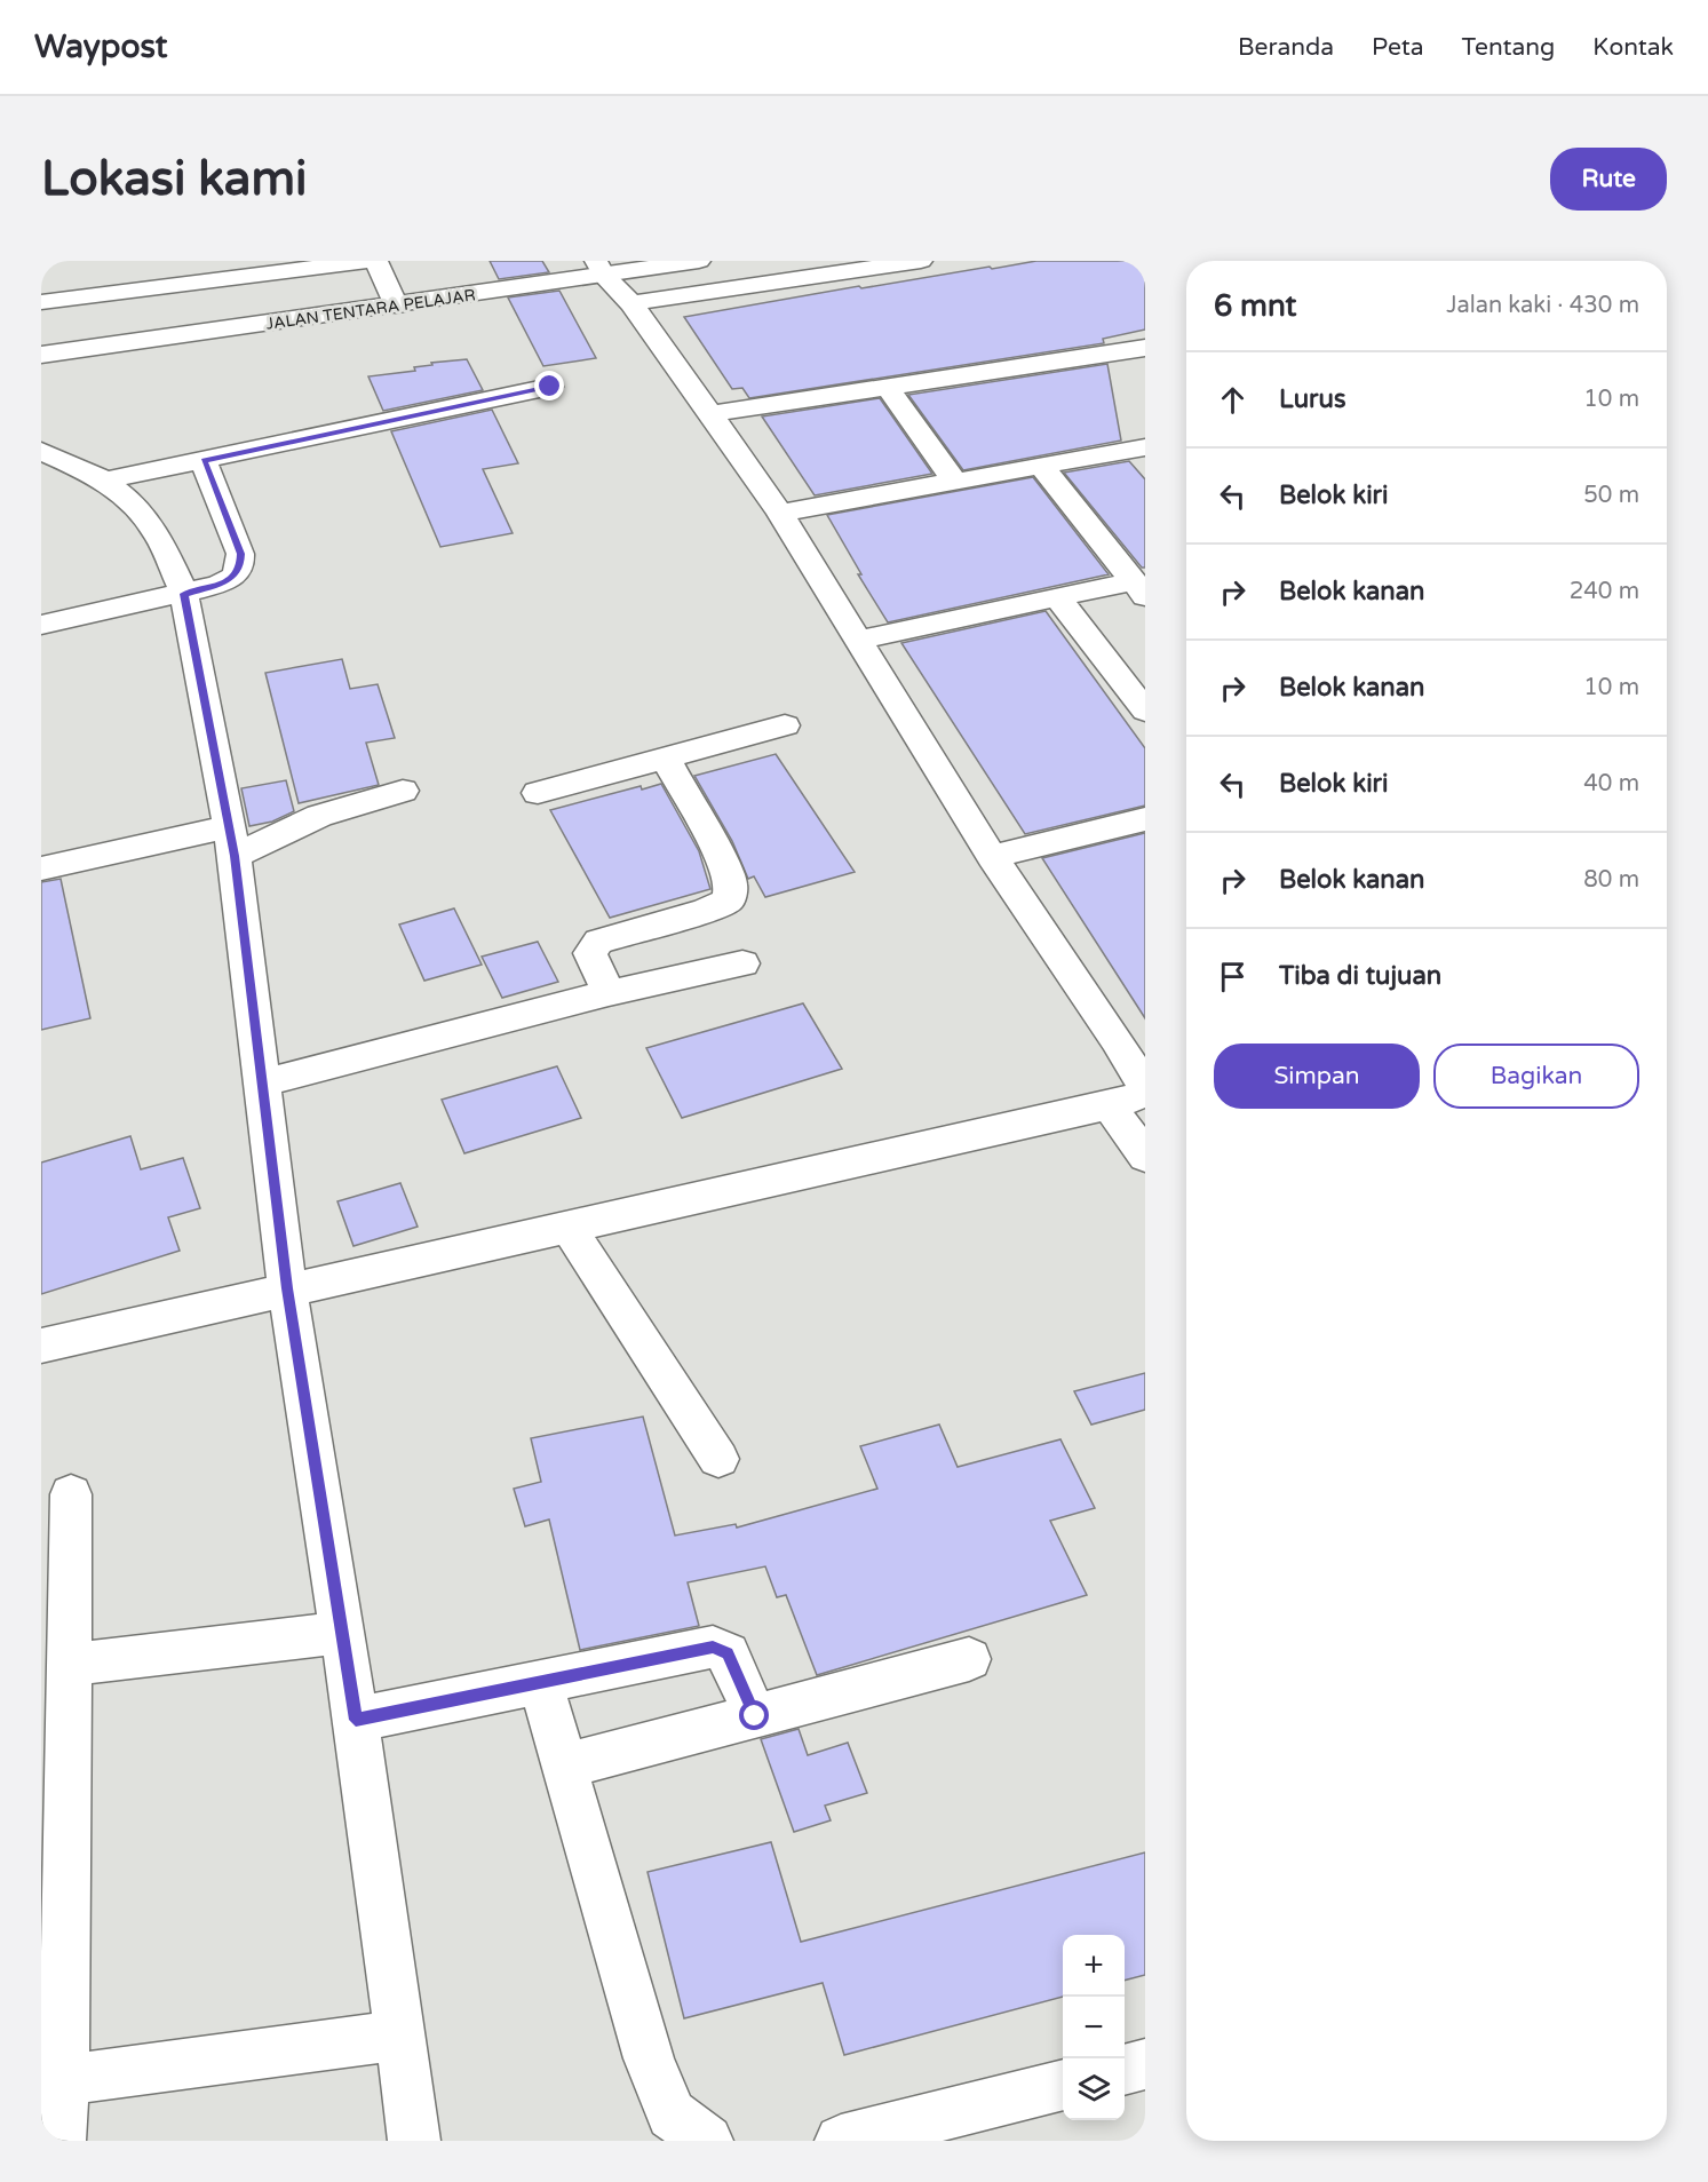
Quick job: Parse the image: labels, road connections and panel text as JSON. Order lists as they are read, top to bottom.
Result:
{
  "streets": {
    "street": ["JALAN TENTARA PELAJAR"]
  },
  "page": {
    "header": "Waypost",
    "nav": [
      "Beranda",
      "Peta",
      "Tentang",
      "Kontak"
    ],
    "buttons": [
      "Rute",
      ["Simpan", "Bagikan"]
    ],
    "title": "Lokasi kami",
    "heading": ["6 mnt", "Jalan kaki · 430 m"],
    "list": [
      ["Lurus", "10 m"],
      ["Belok kiri", "50 m"],
      ["Belok kanan", "240 m"],
      ["Belok kanan", "10 m"],
      ["Belok kiri", "40 m"],
      ["Belok kanan", "80 m"],
      "Tiba di tujuan"
    ],
    "map_buttons": ["+", "−"]
  }
}
